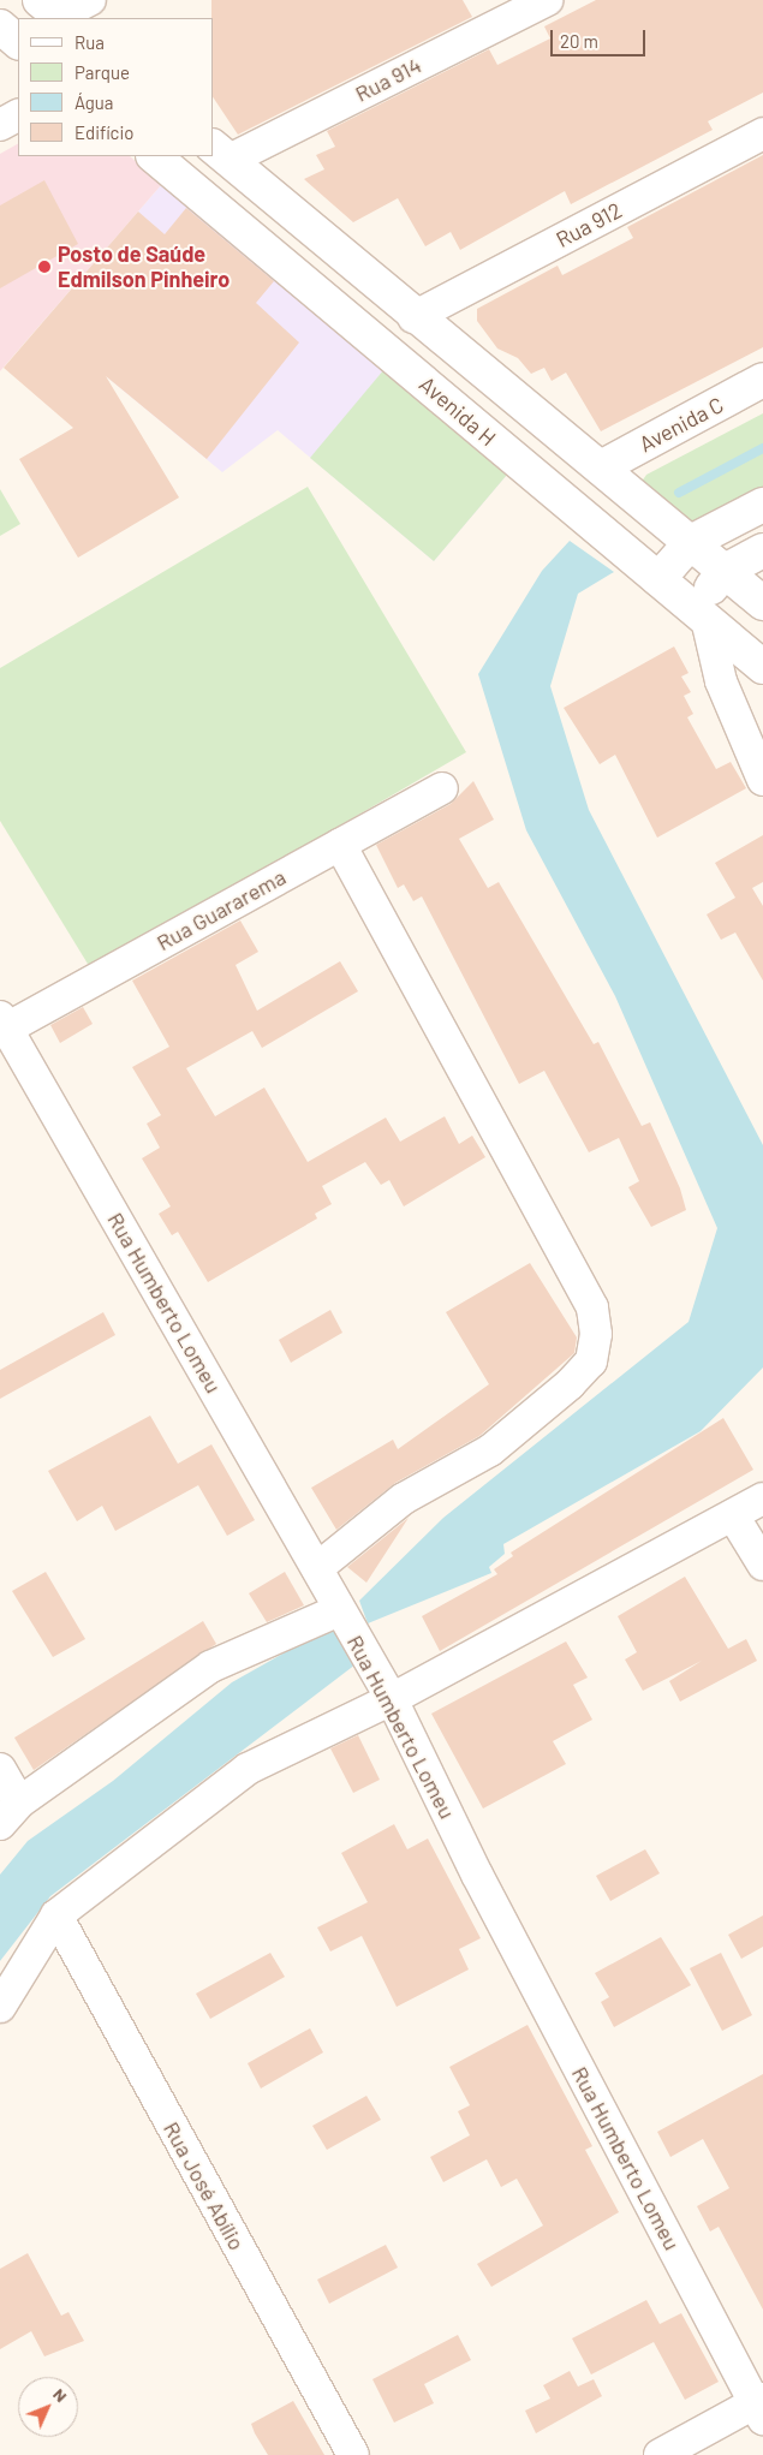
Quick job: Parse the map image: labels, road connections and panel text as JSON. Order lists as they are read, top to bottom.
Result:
{
  "streets": {
    "street": [
      "Rua 914",
      "Rua 912",
      "Avenida H",
      "Avenida C",
      "Rua Guararema",
      "Rua Humberto Lomeu",
      "Rua José Abílio"
    ]
  },
  "crossings": [
    ["Rua 914", "Avenida H"],
    ["Rua 912", "Avenida H"],
    ["Avenida H", "Avenida C"],
    ["Rua Guararema", "Rua Humberto Lomeu"]
  ],
  "places": ["Posto de Saúde Edmilson Pinheiro"],
  "legend": [
    "Rua",
    "Parque",
    "Água",
    "Edifício"
  ],
  "scale_bar": "20 m",
  "north": "top right"
}
